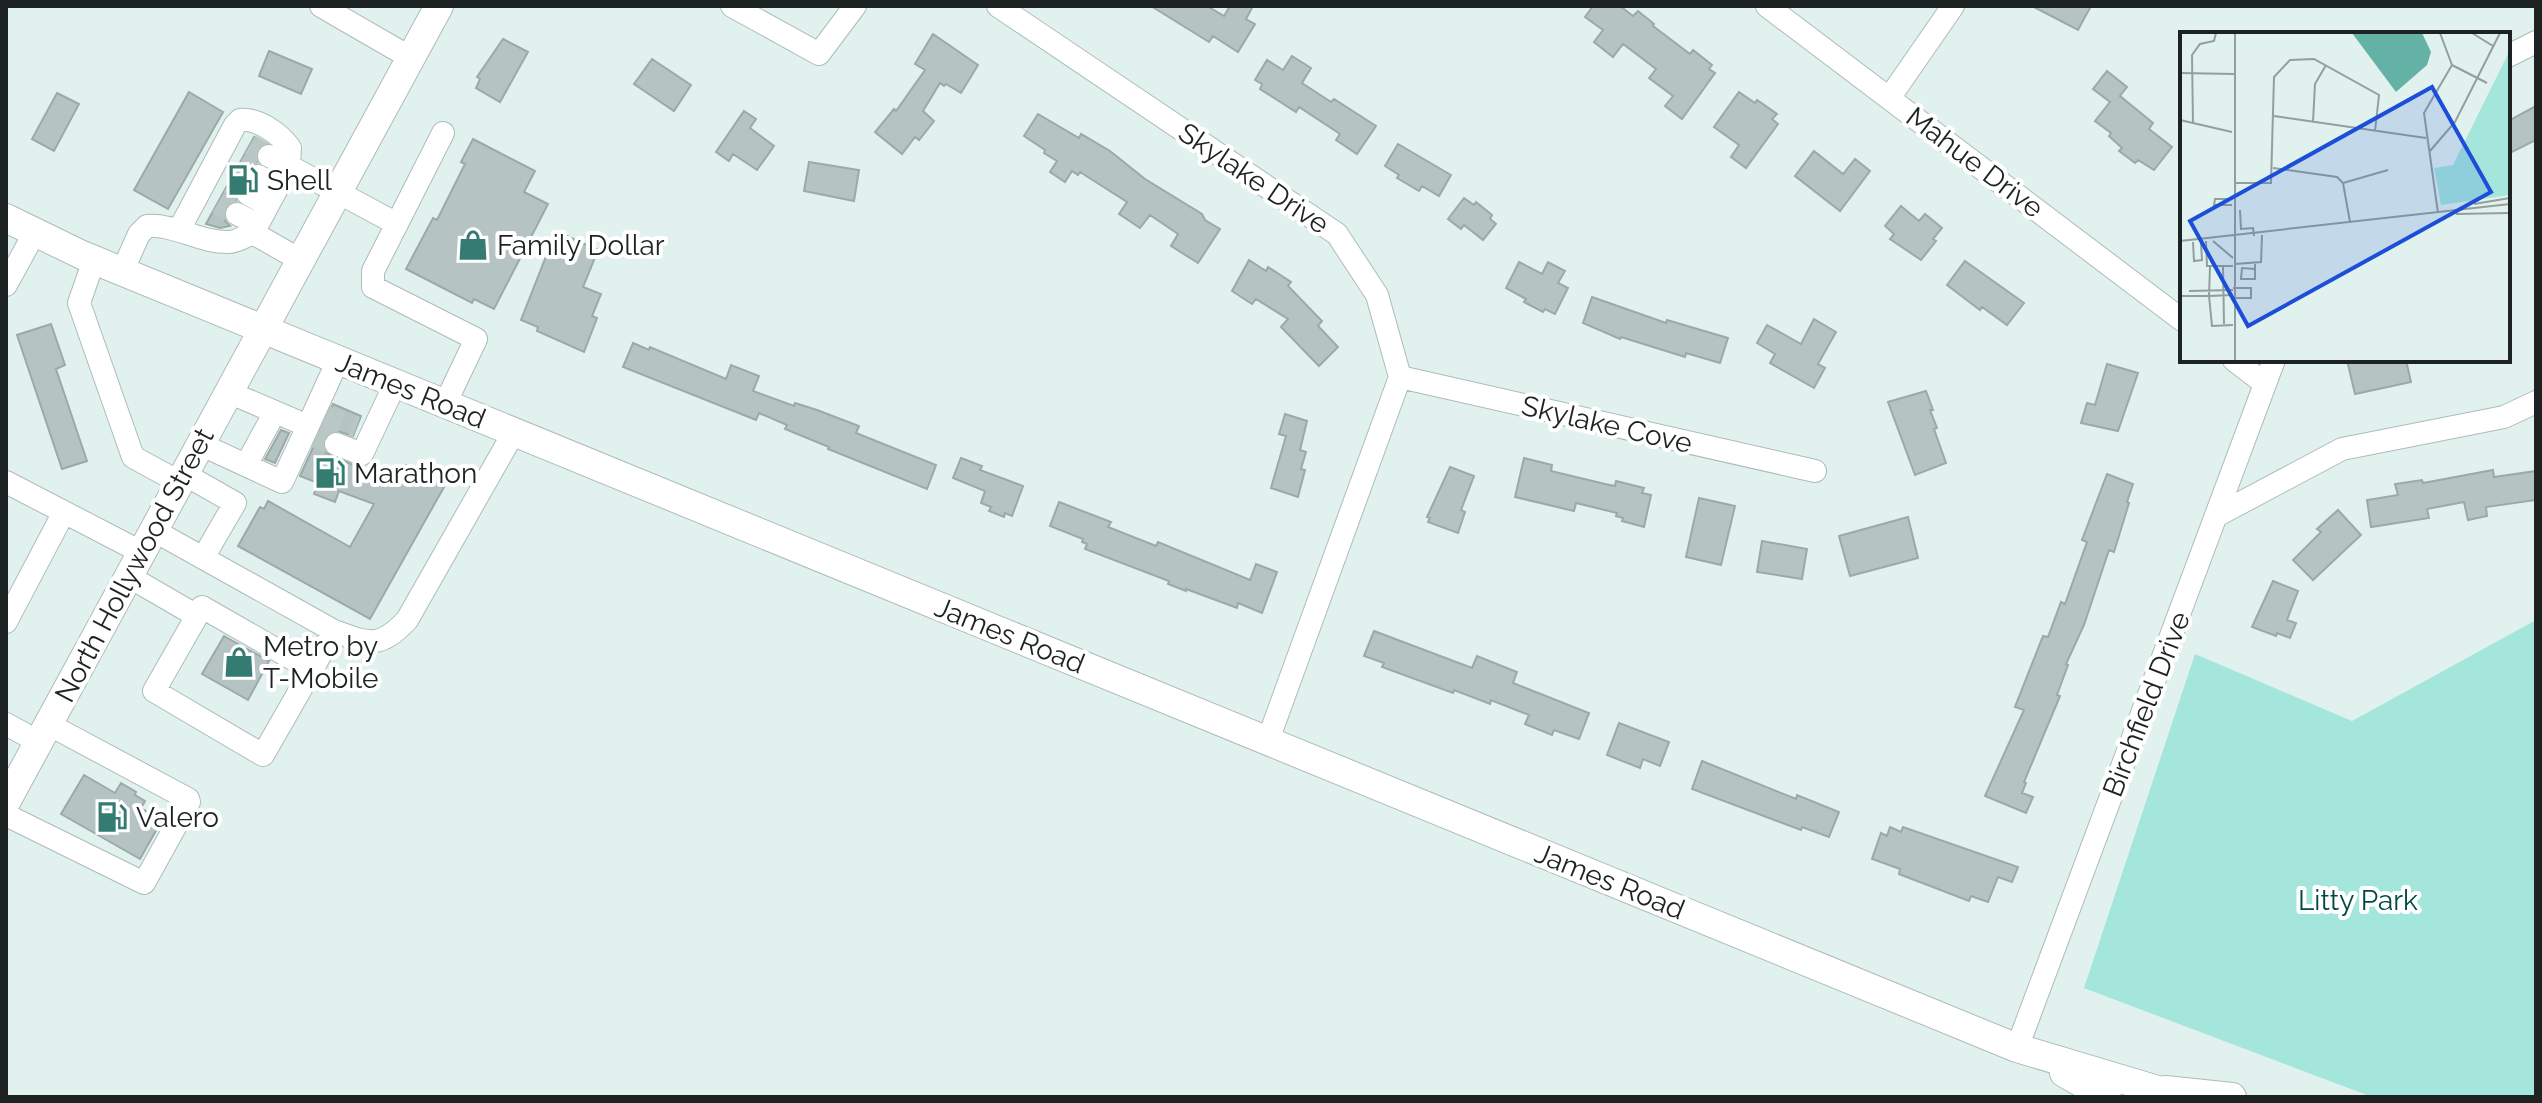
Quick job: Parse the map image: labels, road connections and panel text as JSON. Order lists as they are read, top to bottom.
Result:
{
  "streets": {
    "main road": ["James Road", "North Hollywood Street"],
    "street": [
      "Mahue Drive",
      "Skylake Drive",
      "Skylake Cove",
      "Birchfield Drive"
    ]
  },
  "crossings": [
    ["Skylake Drive", "Skylake Cove"],
    ["James Road", "North Hollywood Street"],
    ["James Road", "Birchfield Drive"]
  ],
  "parks": ["Litty Park"],
  "places": {
    "fuel station": ["Shell", "Marathon", "Valero"],
    "shop": ["Family Dollar", "Metro by T-Mobile"]
  }
}
